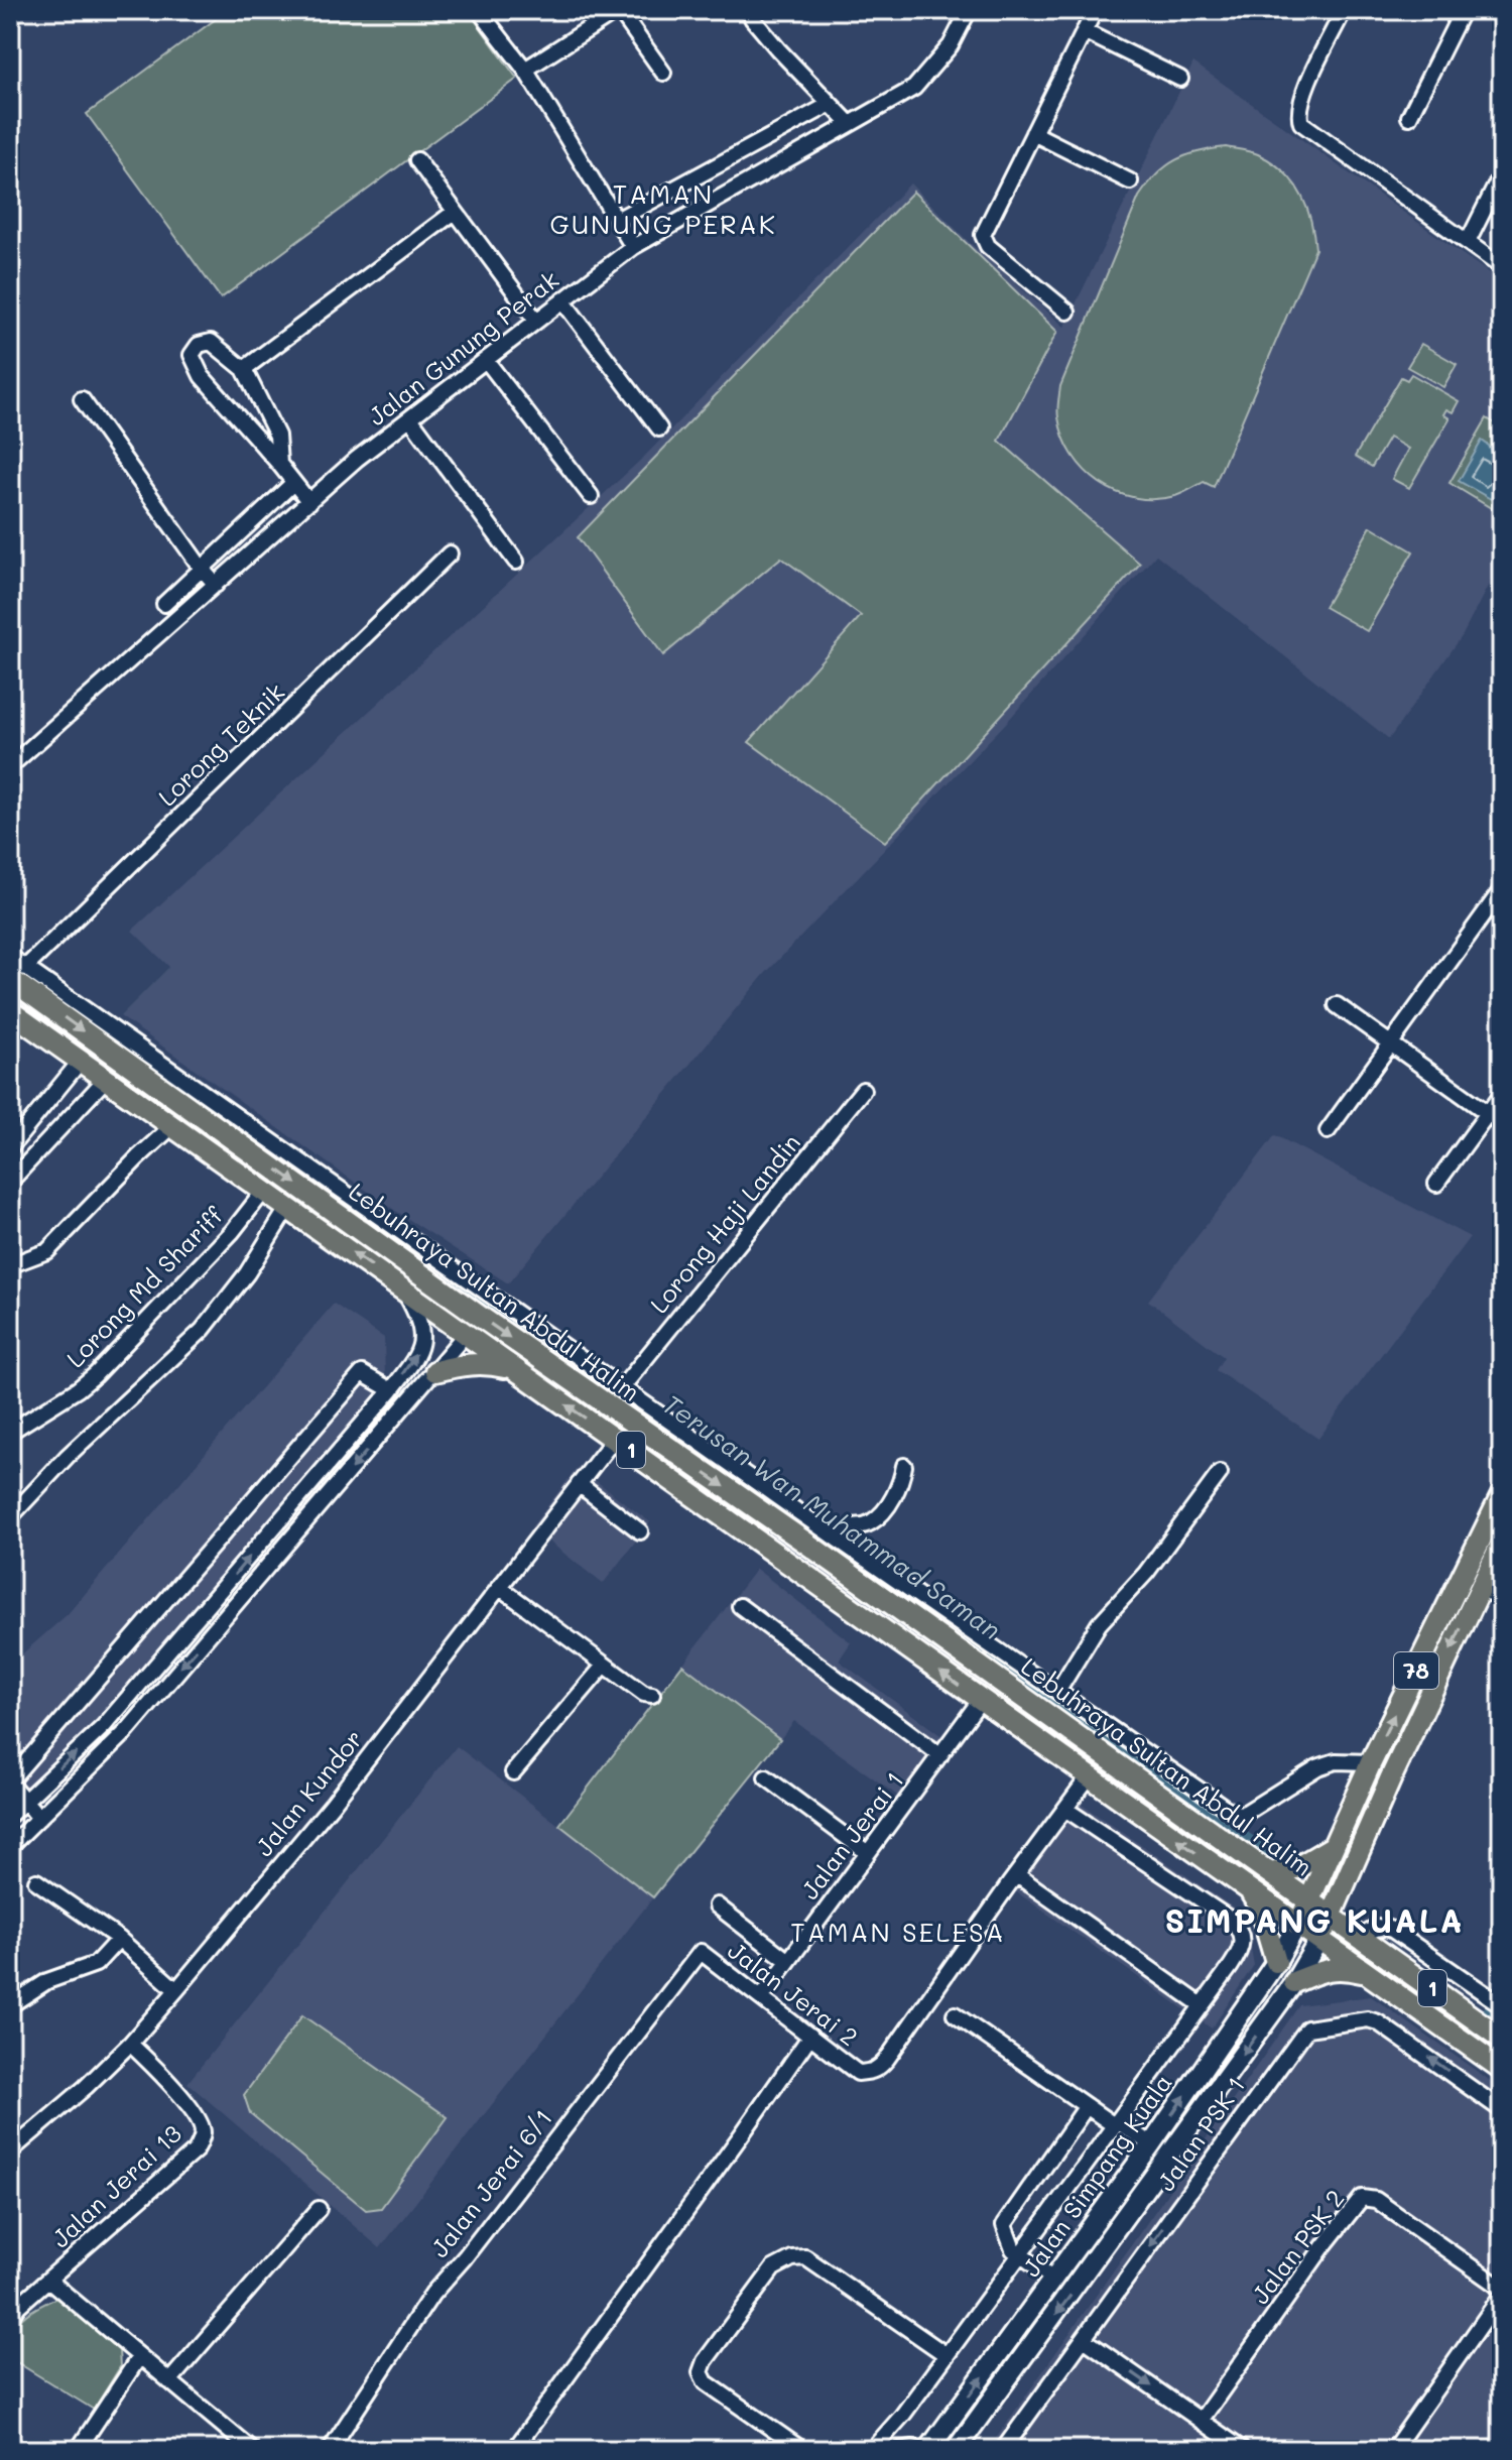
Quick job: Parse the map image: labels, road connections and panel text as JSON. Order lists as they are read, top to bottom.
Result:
{
  "streets": {
    "main road": [
      "Lebuhraya Sultan Abdul Halim",
      "1",
      "78",
      "Jalan Simpang Kuala"
    ],
    "street": [
      "Jalan Gunung Perak",
      "Lorong Teknik",
      "Lorong Haji Landin",
      "Lorong Md Shariff",
      "Jalan Kundor",
      "Jalan Jerai 1",
      "Jalan Jerai 2",
      "Jalan PSK 1",
      "Jalan Jerai 6/1",
      "Jalan Jerai 13",
      "Jalan PSK 2"
    ]
  },
  "crossings": [
    ["Lorong Teknik", "Lebuhraya Sultan Abdul Halim"],
    ["Lorong Md Shariff", "Lebuhraya Sultan Abdul Halim"],
    ["Lebuhraya Sultan Abdul Halim", "78"],
    ["Lebuhraya Sultan Abdul Halim", "Jalan Kundor"],
    ["Lebuhraya Sultan Abdul Halim", "Jalan Jerai 1"],
    ["Lebuhraya Sultan Abdul Halim", "Jalan Simpang Kuala"],
    ["78", "Jalan Simpang Kuala"],
    ["Jalan Kundor", "Jalan Jerai 13"],
    ["Jalan Jerai 1", "Jalan Jerai 2"],
    ["Jalan Jerai 2", "Jalan Jerai 6/1"]
  ],
  "districts": ["TAMAN GUNUNG PERAK", "SIMPANG KUALA", "TAMAN SELESA"],
  "water": ["Terusan Wan Muhammad Saman"]
}
